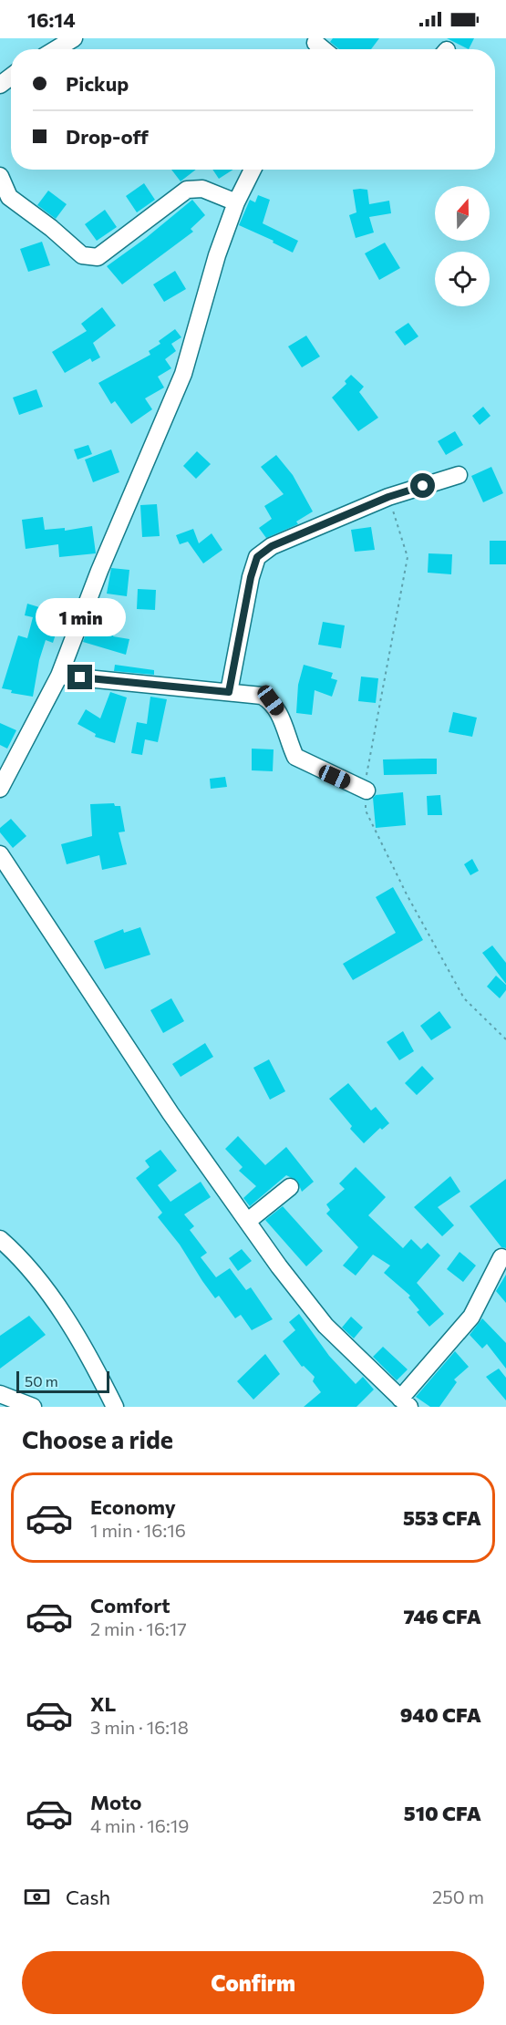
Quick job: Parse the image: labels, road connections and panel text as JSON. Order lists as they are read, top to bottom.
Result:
{
  "scale_bar": "50 m",
  "north": "top",
  "page": {
    "status": "16:14",
    "banner": ["Pickup", "Drop-off"],
    "bubble": "1 min",
    "scale": "50 m",
    "heading": "Choose a ride",
    "list": [
      {
        "name": "Economy",
        "note": "1 min · 16:16",
        "value": "553 CFA"
      },
      {
        "name": "Comfort",
        "note": "2 min · 16:17",
        "value": "746 CFA"
      },
      {
        "name": "XL",
        "note": "3 min · 16:18",
        "value": "940 CFA"
      },
      {
        "name": "Moto",
        "note": "4 min · 16:19",
        "value": "510 CFA"
      }
    ],
    "pay": ["Cash", "250 m"],
    "buttons": "Confirm"
  }
}
